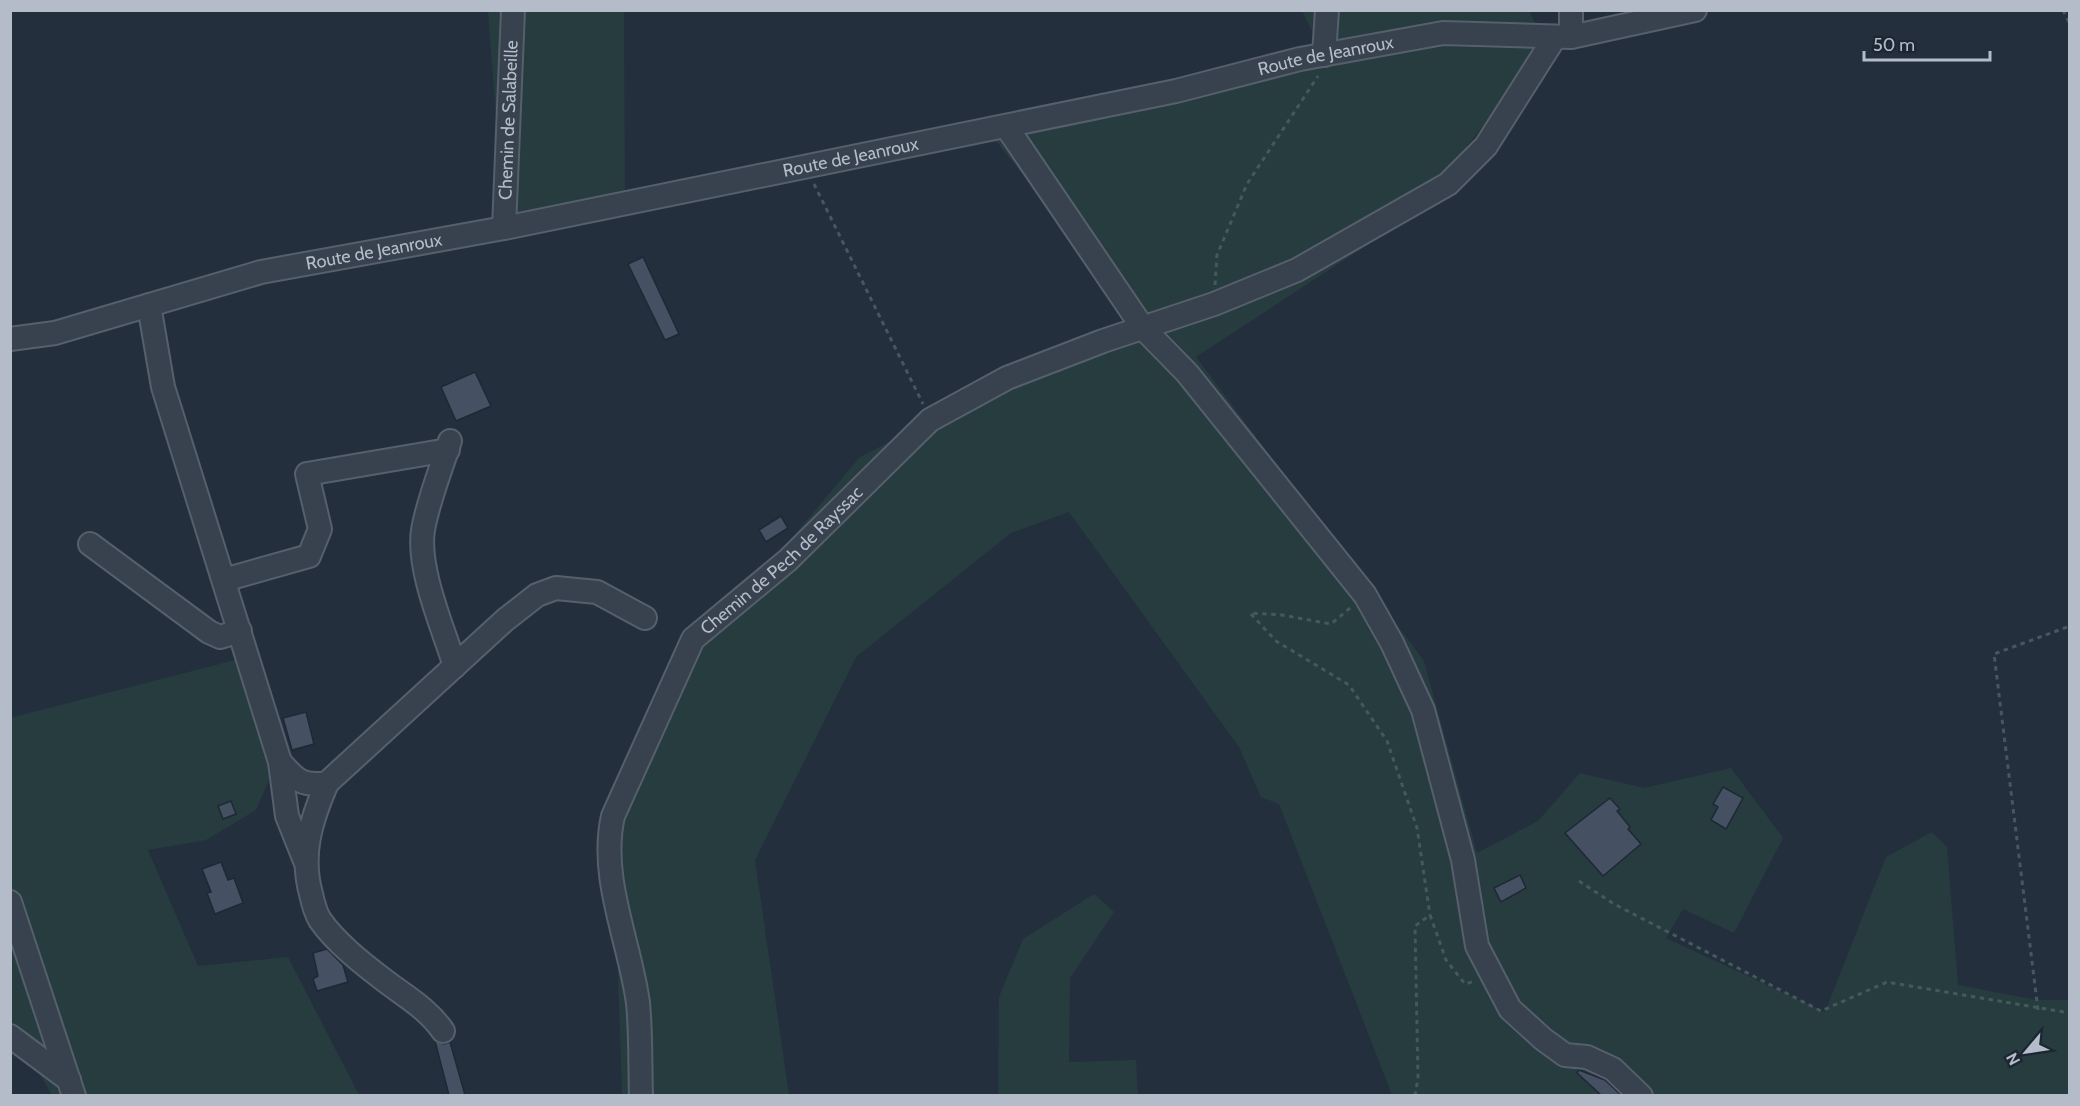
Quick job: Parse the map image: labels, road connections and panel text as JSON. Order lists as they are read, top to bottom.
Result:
{
  "streets": {
    "street": ["Route de Jeanroux", "Chemin de Salabeille", "Chemin de Pech de Rayssac"]
  },
  "crossings": [
    ["Route de Jeanroux", "Chemin de Salabeille"],
    ["Route de Jeanroux", "Chemin de Pech de Rayssac"]
  ],
  "scale_bar": "50 m",
  "north": "bottom left"
}
